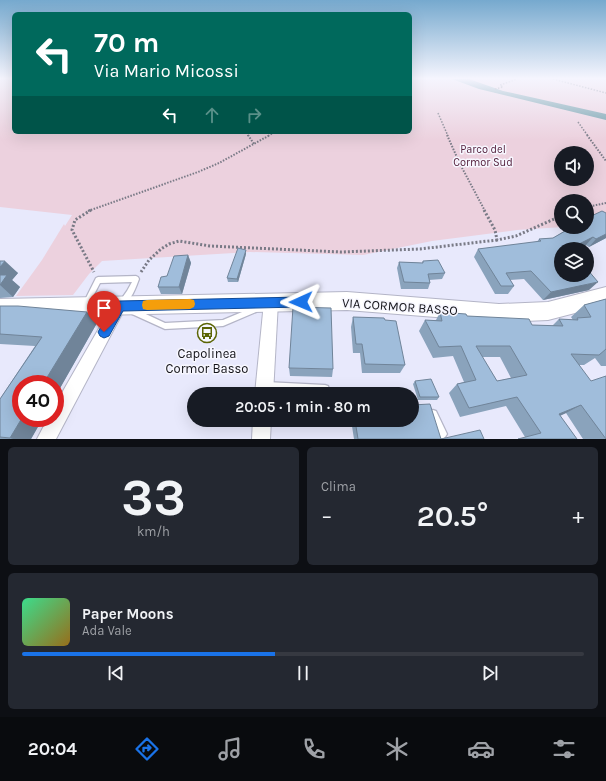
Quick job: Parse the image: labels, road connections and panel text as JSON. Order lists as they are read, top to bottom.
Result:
{
  "streets": {
    "street": ["VIA CORMOR BASSO"]
  },
  "parks": ["Parco del Cormor Sud"],
  "places": {
    "bus stop": ["Capolinea Cormor Basso"]
  },
  "page": {
    "turn": ["70 m", "Via Mario Micossi"],
    "limit": "40",
    "trip": "20:05 · 1 min · 80 m",
    "tile": [
      ["33", "km/h"],
      "Clima"
    ],
    "heat": ["−", "20.5°", "+"],
    "song": ["Paper Moons", "Ada Vale"],
    "tabs": "20:04"
  }
}
